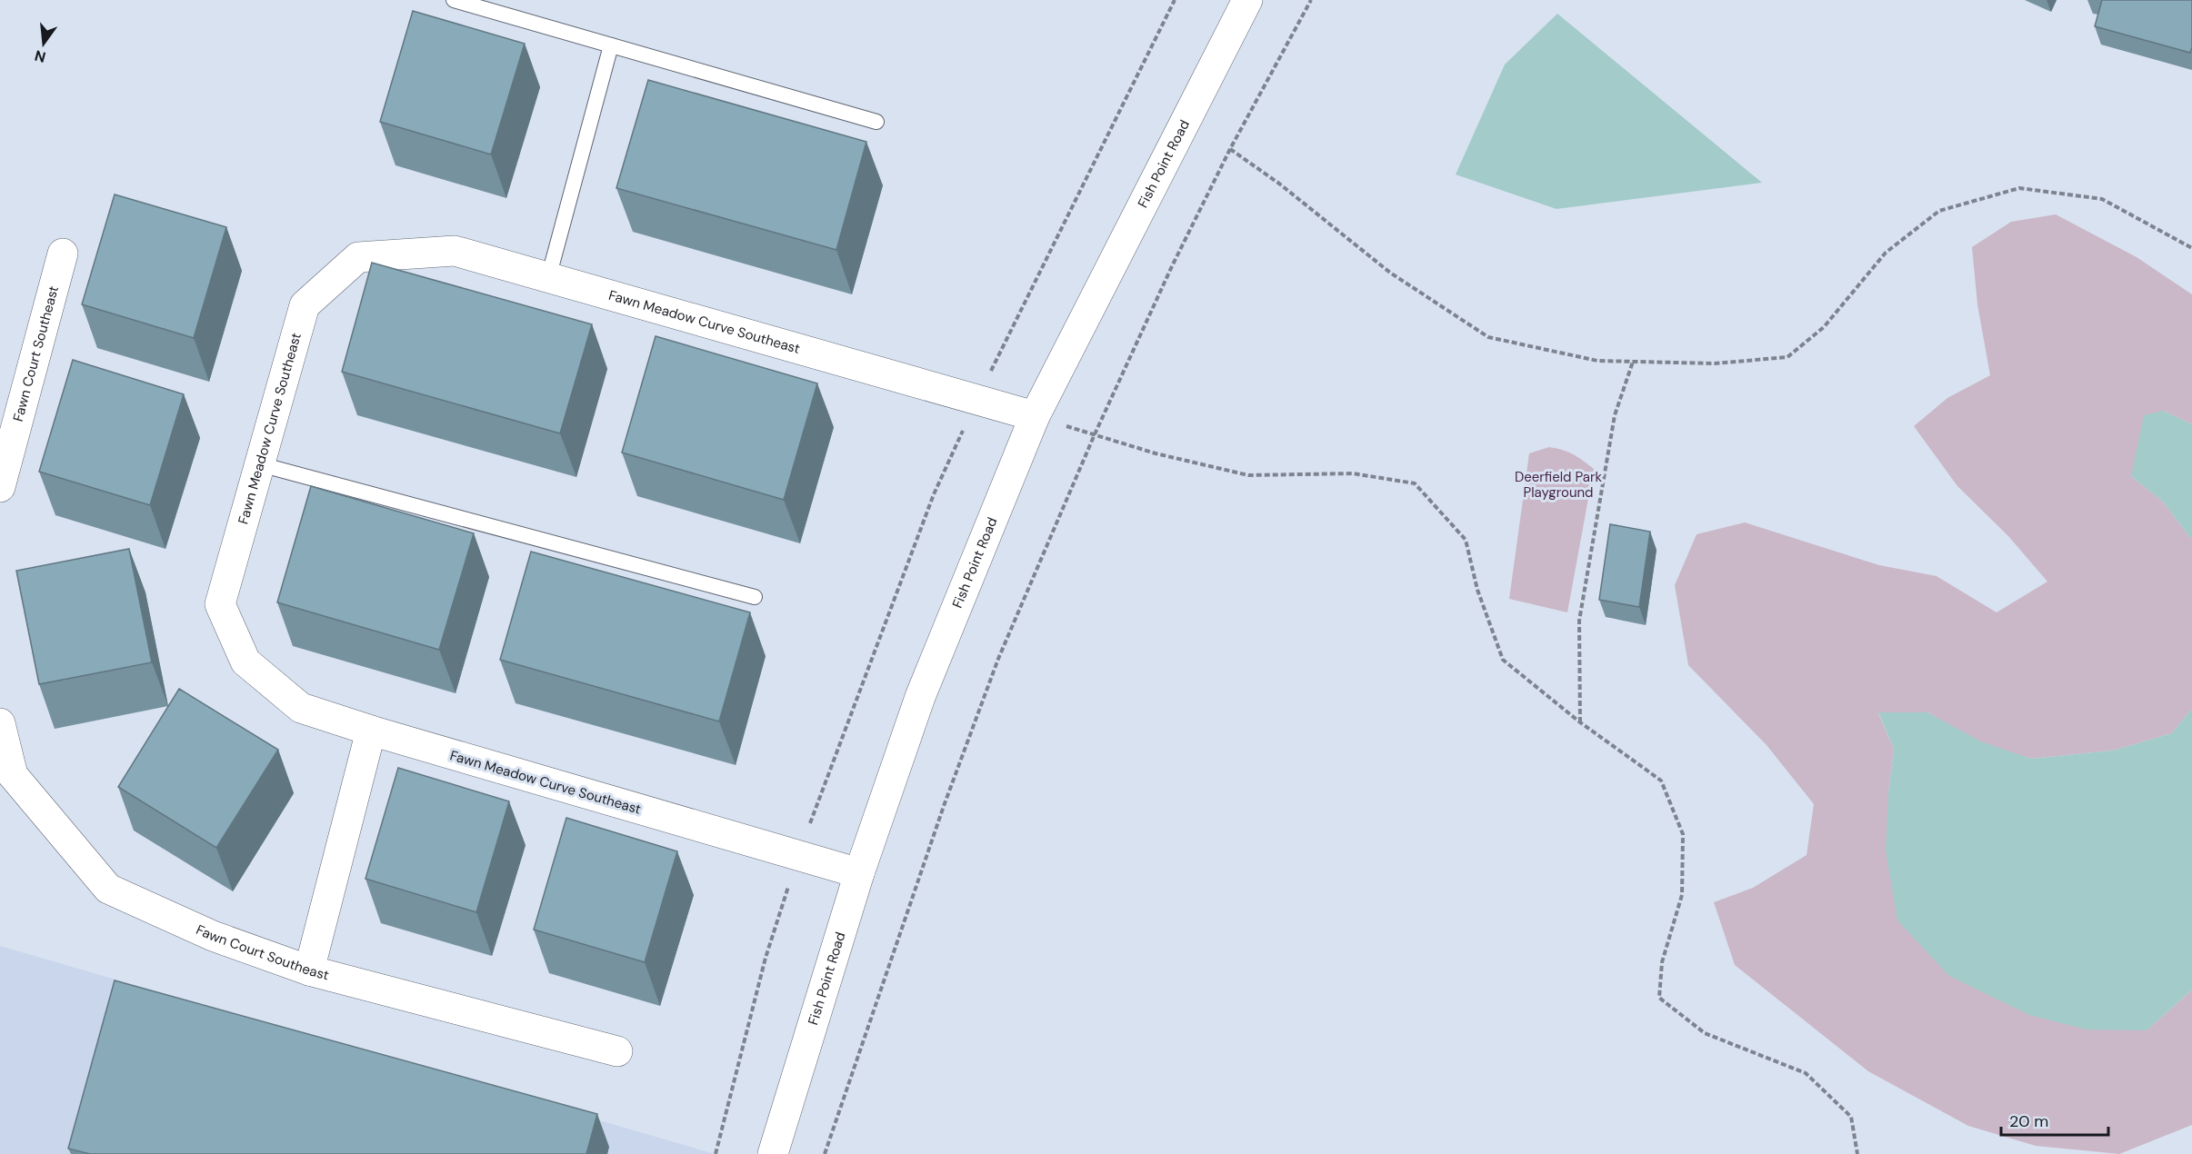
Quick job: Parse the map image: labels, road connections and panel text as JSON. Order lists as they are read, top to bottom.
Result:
{
  "streets": {
    "street": ["Fish Point Road", "Fawn Meadow Curve Southeast", "Fawn Court Southeast"]
  },
  "crossings": [
    ["Fish Point Road", "Fawn Meadow Curve Southeast"]
  ],
  "parks": ["Deerfield Park Playground"],
  "scale_bar": "20 m",
  "north": "bottom"
}
